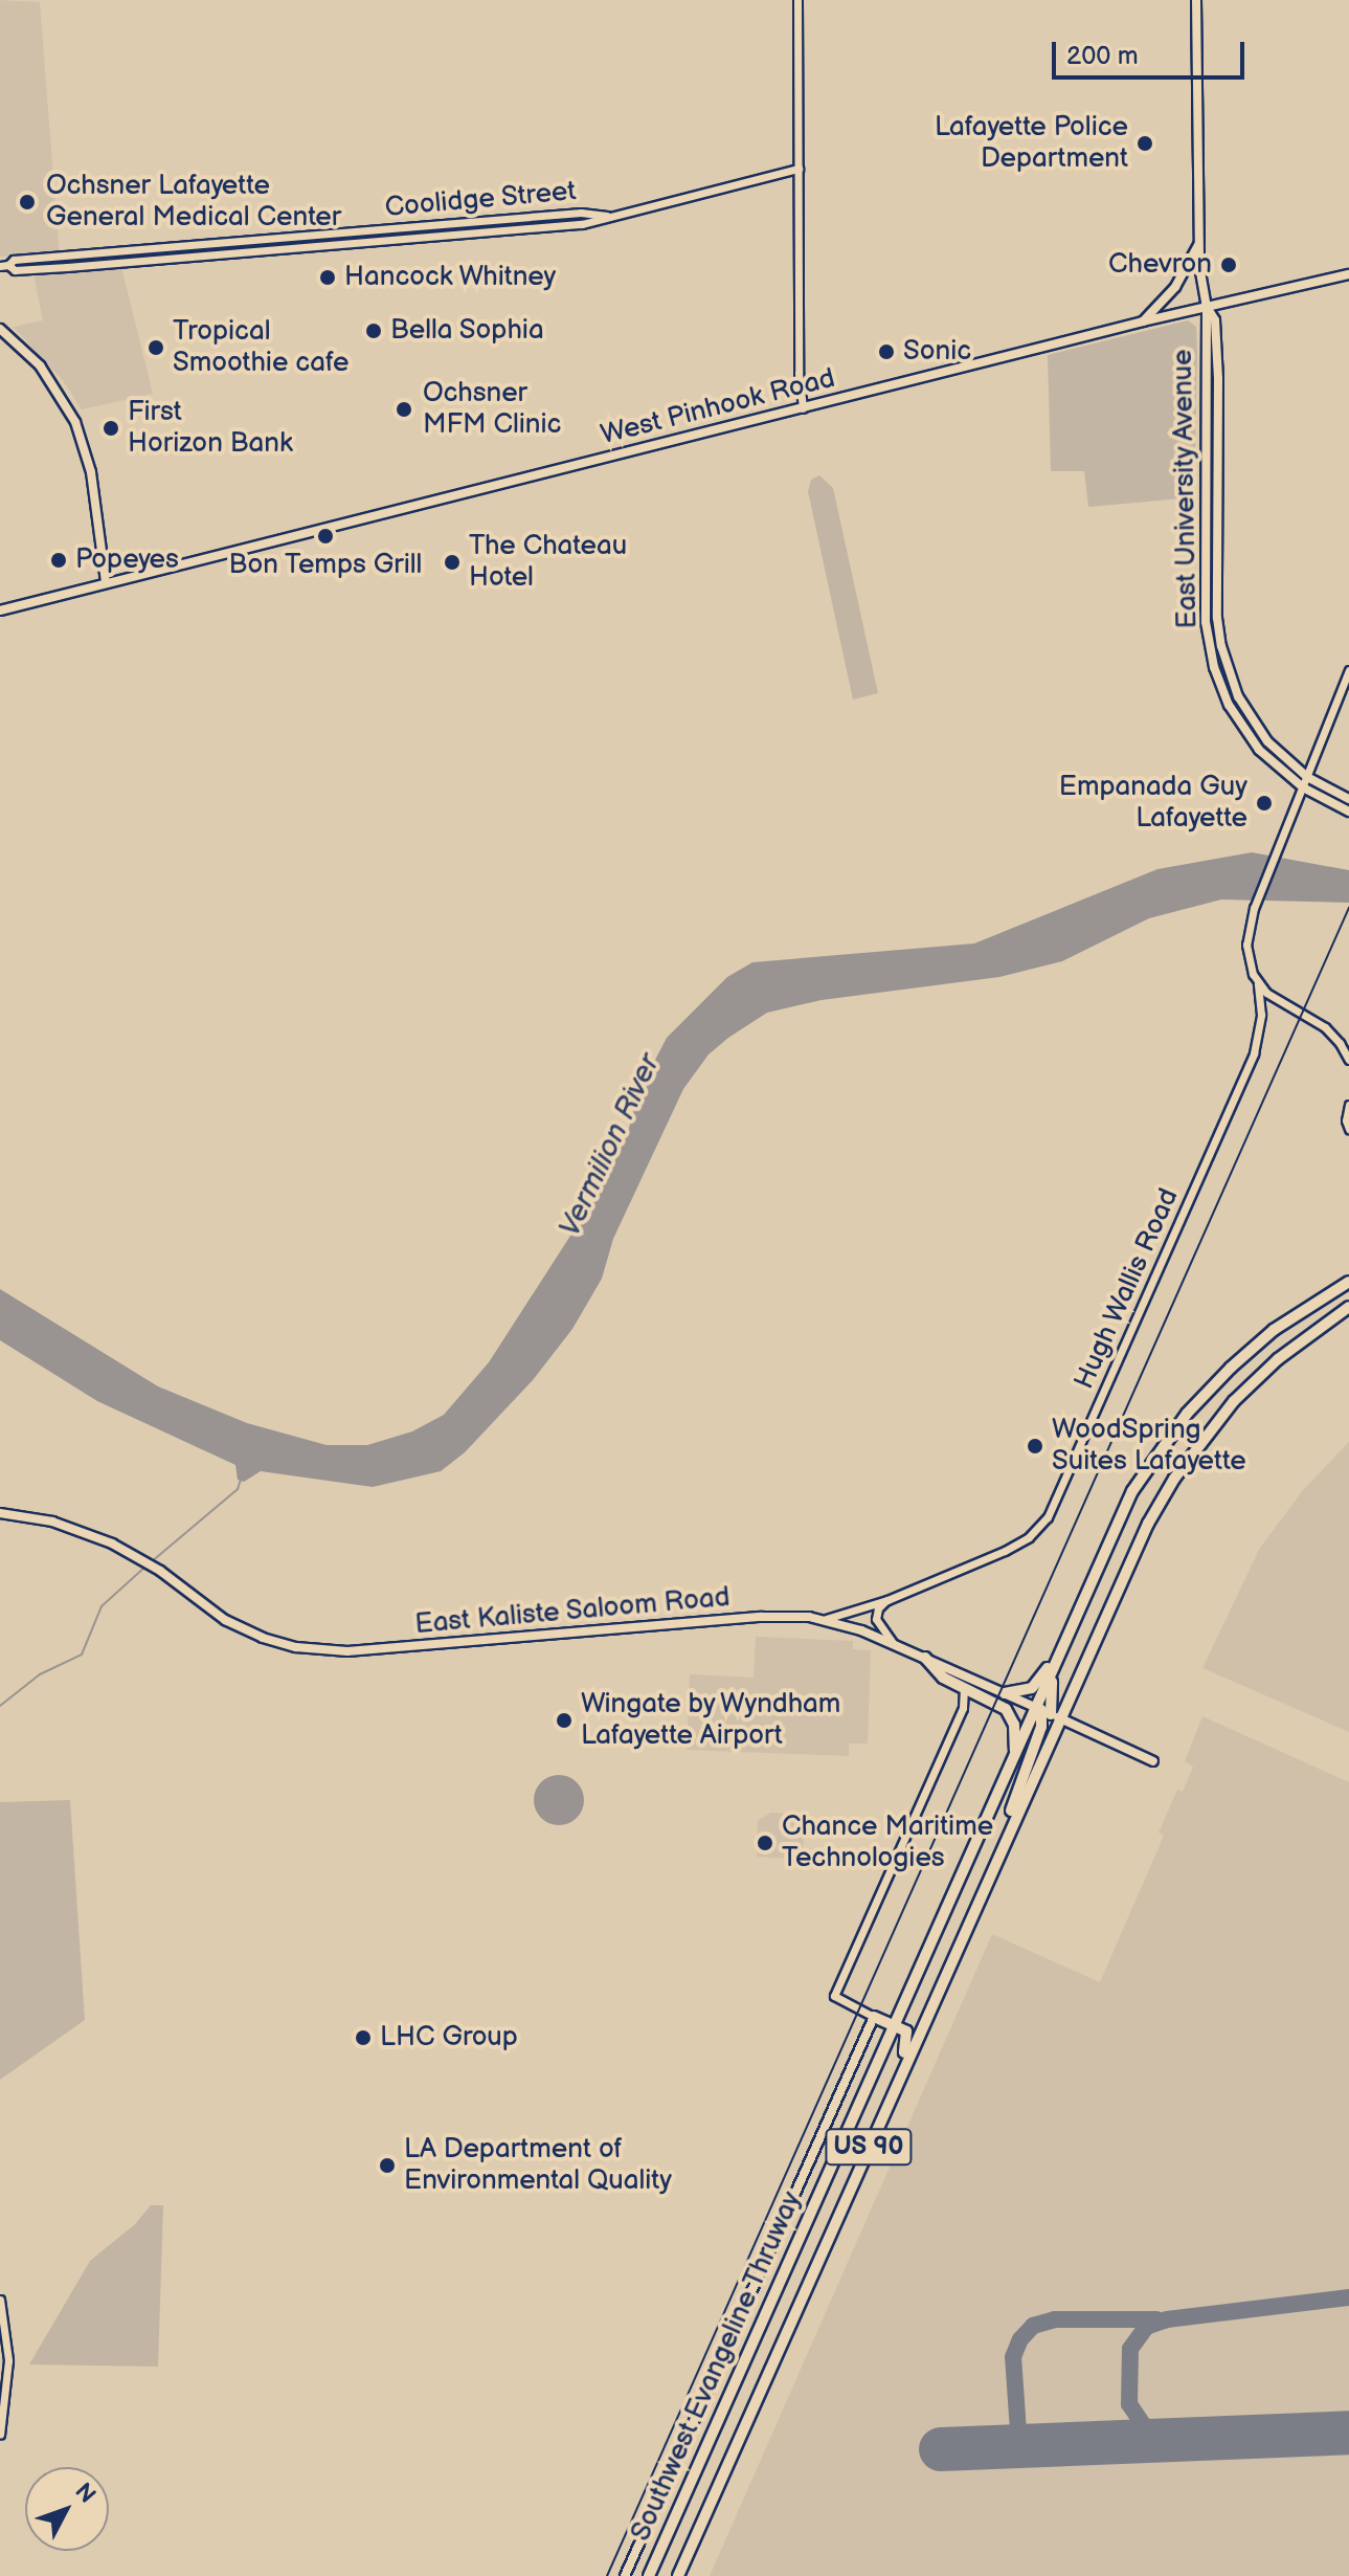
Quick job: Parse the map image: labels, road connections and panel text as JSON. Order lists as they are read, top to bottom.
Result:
{
  "streets": {
    "highway": ["US 90", "Southwest Evangeline Thruway"],
    "main road": ["West Pinhook Road", "East University Avenue", "East Kaliste Saloom Road"],
    "street": ["Coolidge Street", "Hugh Wallis Road"]
  },
  "crossings": [
    ["West Pinhook Road", "East University Avenue"],
    ["East University Avenue", "Hugh Wallis Road"],
    ["Hugh Wallis Road", "East Kaliste Saloom Road"],
    ["East Kaliste Saloom Road", "US 90"],
    ["East Kaliste Saloom Road", "Southwest Evangeline Thruway"],
    ["US 90", "Southwest Evangeline Thruway"]
  ],
  "water": ["Vermilion River"],
  "places": [
    "Lafayette Police Department",
    "Ochsner Lafayette General Medical Center",
    "Chevron",
    "Hancock Whitney",
    "Bella Sophia",
    "Tropical Smoothie cafe",
    "Sonic",
    "Ochsner MFM Clinic",
    "First Horizon Bank",
    "Bon Temps Grill",
    "Popeyes",
    "The Chateau Hotel",
    "Empanada Guy Lafayette",
    "WoodSpring Suites Lafayette",
    "Wingate by Wyndham Lafayette Airport",
    "Chance Maritime Technologies",
    "LHC Group",
    "LA Department of Environmental Quality"
  ],
  "scale_bar": "200 m",
  "north": "top right"
}
